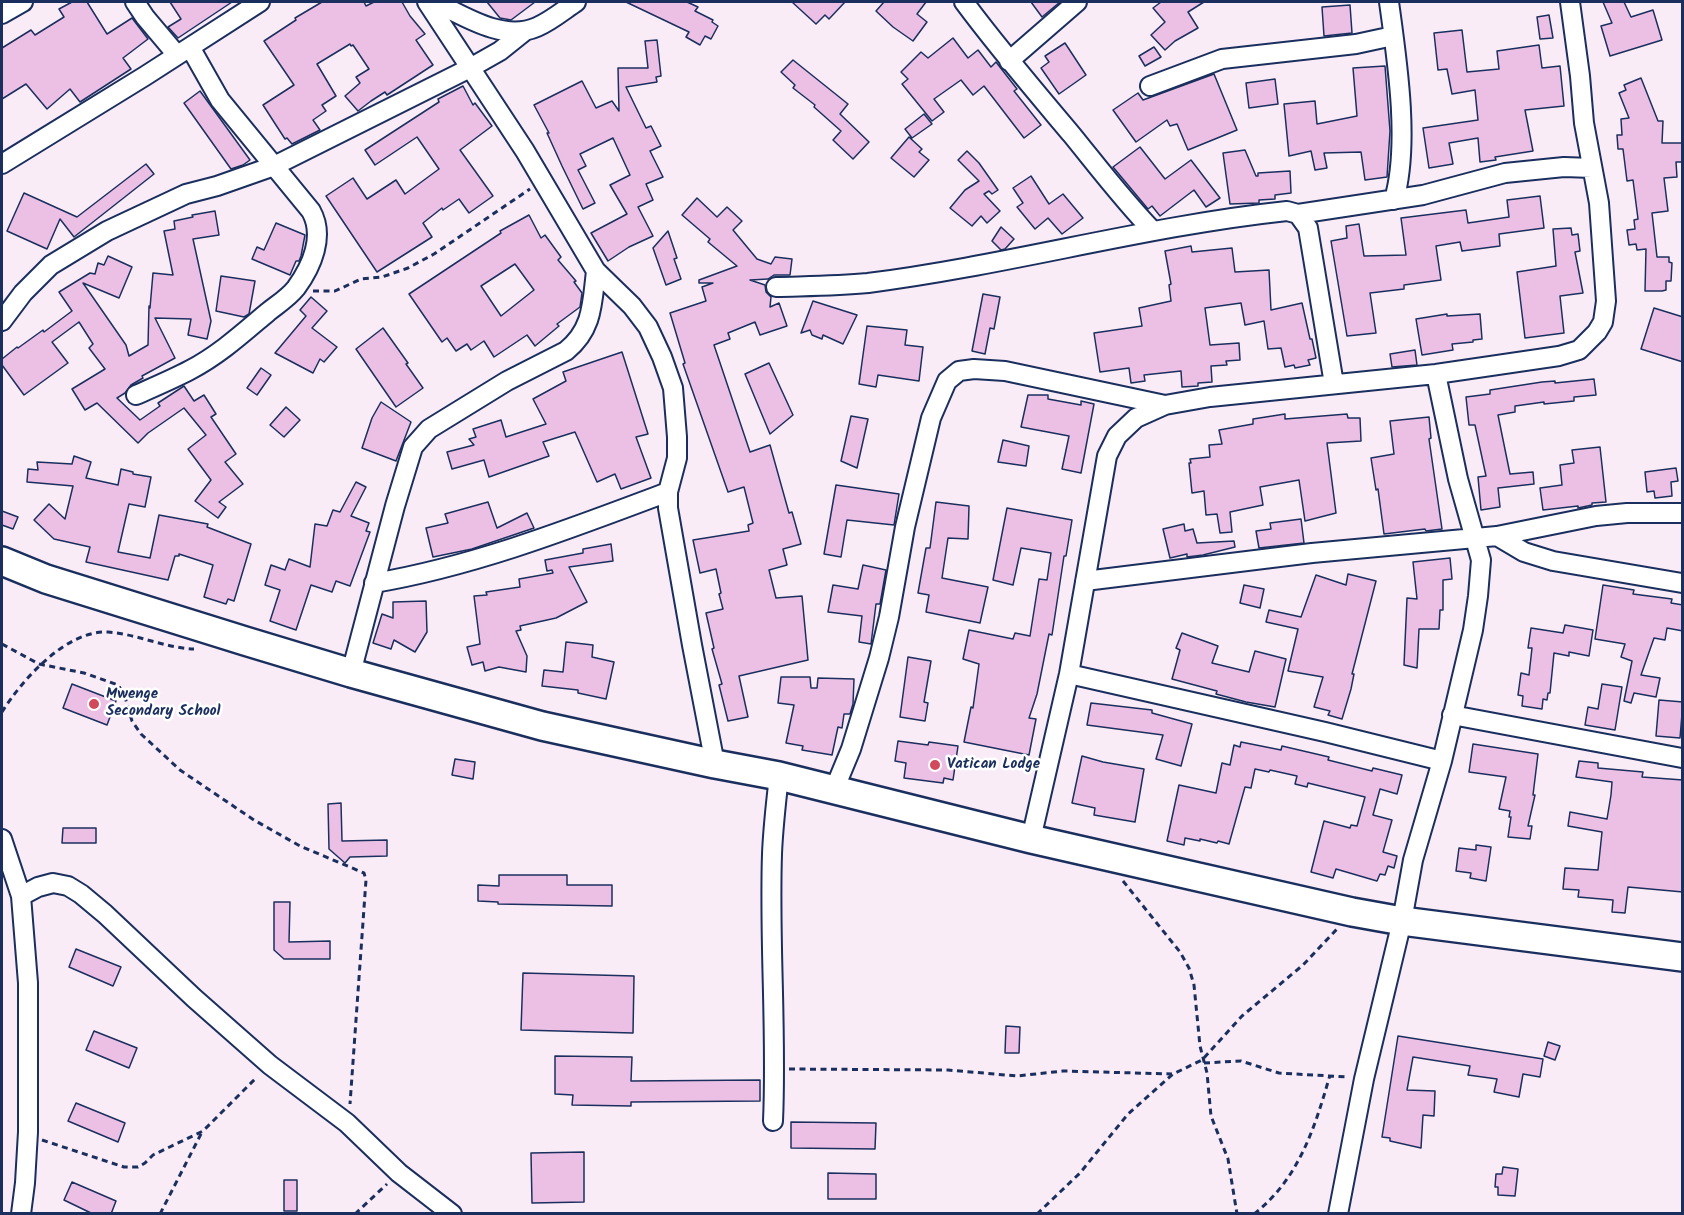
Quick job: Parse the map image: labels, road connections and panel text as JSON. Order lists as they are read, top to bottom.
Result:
{
  "places": ["Mwenge Secondary School", "Vatican Lodge"]
}
